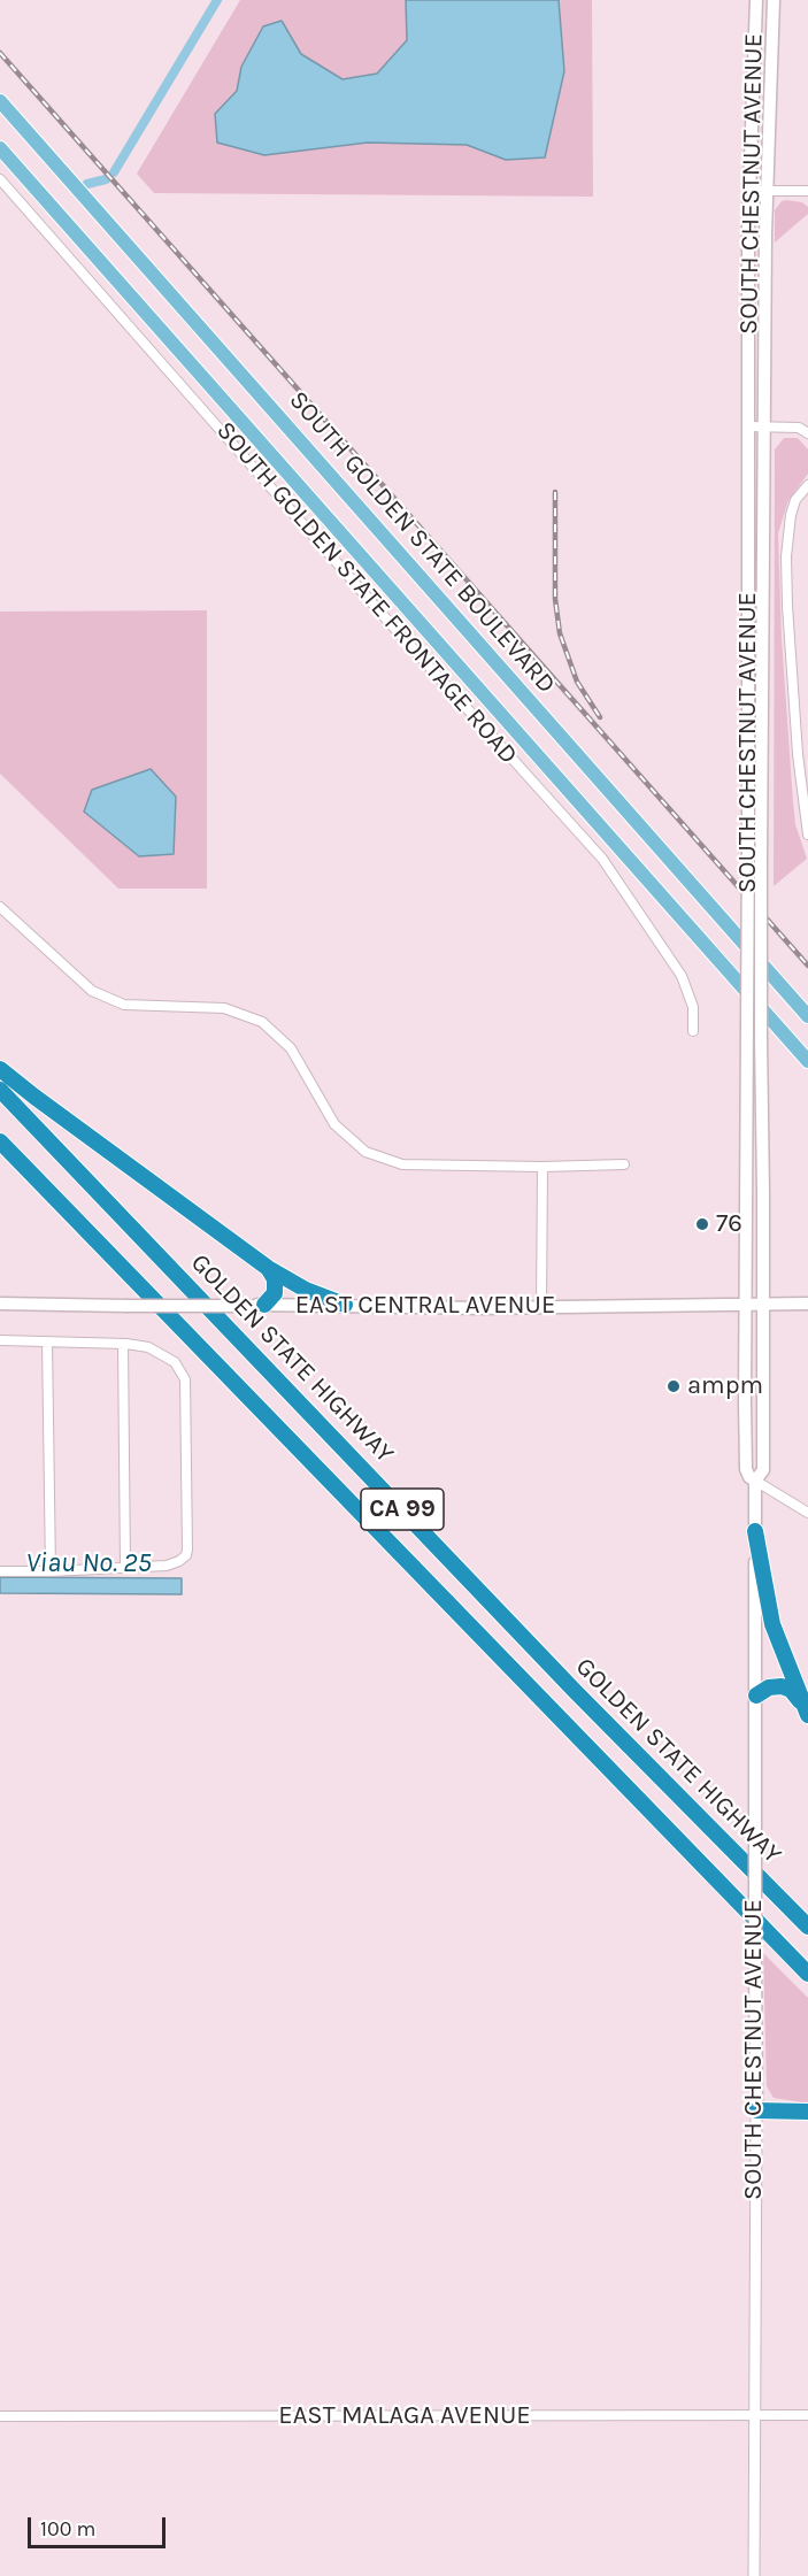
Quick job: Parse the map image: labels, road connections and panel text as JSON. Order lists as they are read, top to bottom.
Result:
{
  "streets": {
    "highway": ["GOLDEN STATE HIGHWAY", "CA 99"],
    "main road": ["SOUTH CHESTNUT AVENUE", "SOUTH GOLDEN STATE BOULEVARD", "EAST CENTRAL AVENUE"],
    "street": ["SOUTH GOLDEN STATE FRONTAGE ROAD", "EAST MALAGA AVENUE"]
  },
  "crossings": [
    ["SOUTH CHESTNUT AVENUE", "EAST CENTRAL AVENUE"],
    ["SOUTH CHESTNUT AVENUE", "EAST MALAGA AVENUE"]
  ],
  "water": ["Viau No. 25"],
  "places": ["76", "ampm"],
  "scale_bar": "100 m"
}
